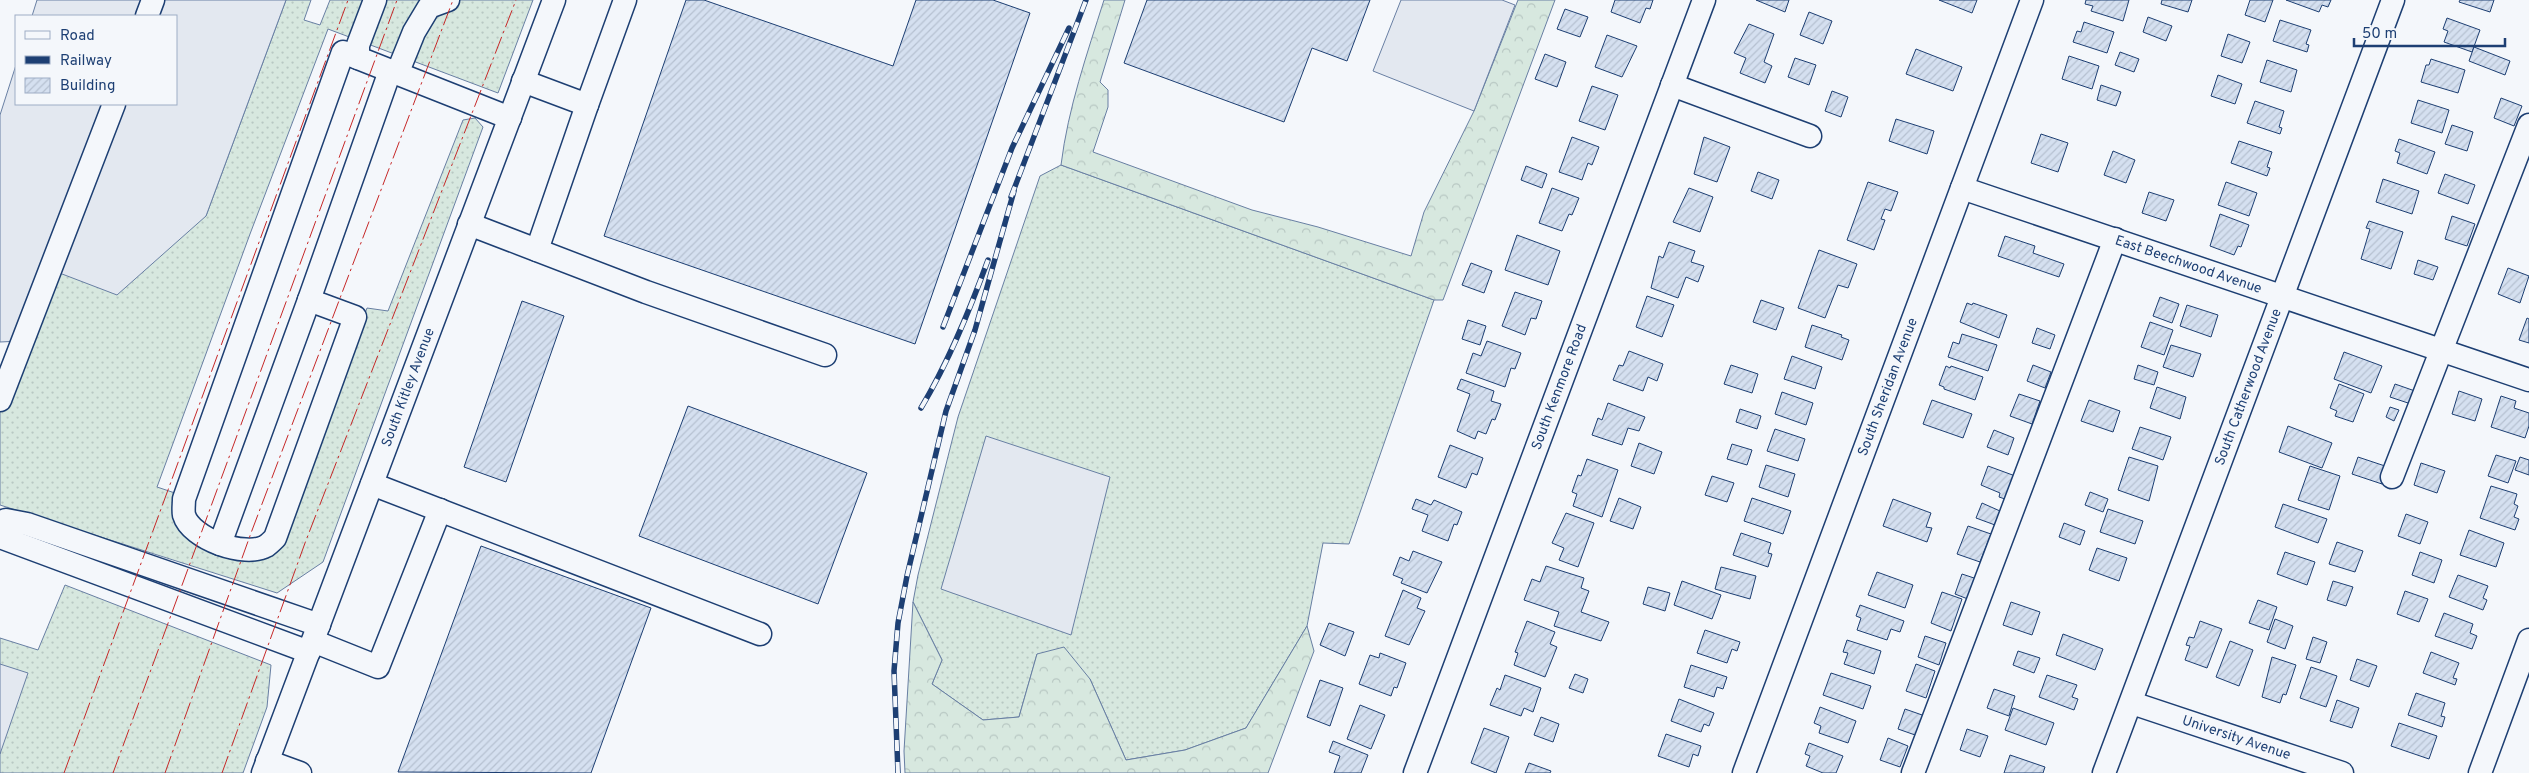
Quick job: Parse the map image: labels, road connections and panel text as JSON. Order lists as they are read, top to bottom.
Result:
{
  "streets": {
    "street": [
      "East Beechwood Avenue",
      "South Kitley Avenue",
      "South Kenmore Road",
      "South Sheridan Avenue",
      "South Catherwood Avenue",
      "University Avenue"
    ]
  },
  "crossings": [
    ["East Beechwood Avenue", "South Sheridan Avenue"],
    ["East Beechwood Avenue", "South Catherwood Avenue"],
    ["South Catherwood Avenue", "University Avenue"]
  ],
  "legend": ["Road", "Railway", "Building"],
  "scale_bar": "50 m"
}
